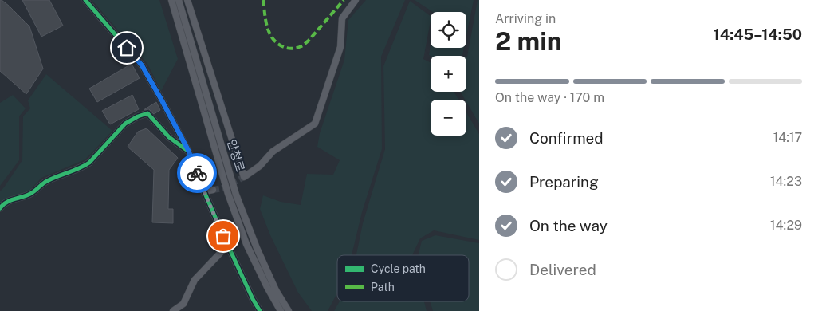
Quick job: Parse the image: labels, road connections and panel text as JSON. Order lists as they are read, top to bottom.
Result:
{
  "streets": {
    "street": ["안청로"]
  },
  "legend": ["Cycle path", "Path"],
  "page": {
    "heading": ["2 min", "Arriving in", "14:45–14:50"],
    "map_buttons": ["+", "−"],
    "bar": "On the way · 170 m",
    "list": [
      ["Confirmed", "14:17"],
      ["Preparing", "14:23"],
      ["On the way", "14:29"],
      "Delivered"
    ]
  }
}
